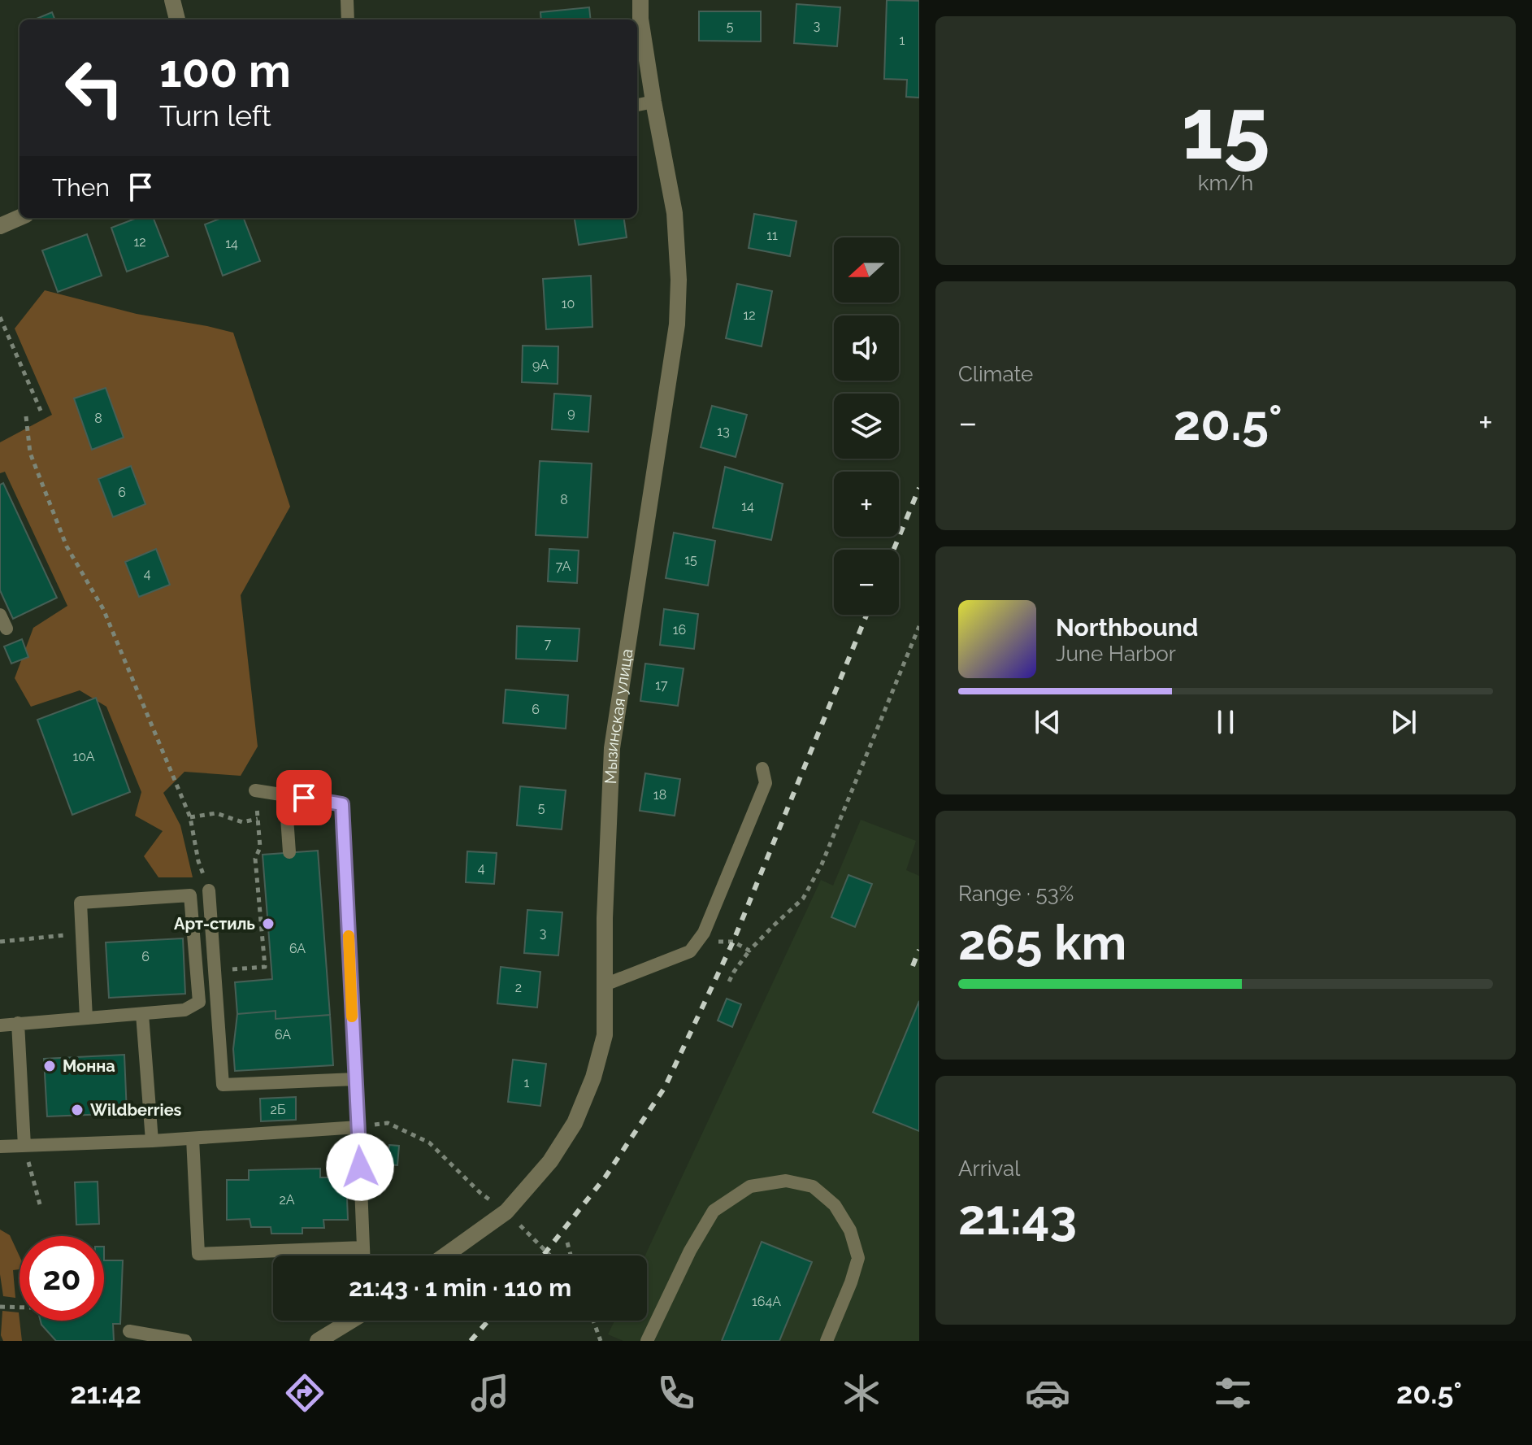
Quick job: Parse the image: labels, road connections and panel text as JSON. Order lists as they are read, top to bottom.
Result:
{
  "streets": {
    "street": ["Мызинская улица"]
  },
  "places": ["Арт-стиль", "Монна", "Wildberries"],
  "house_numbers": [
    "3",
    "5",
    "1",
    "11",
    "12",
    "14",
    "10",
    "12",
    "9А",
    "9",
    "8",
    "13",
    "6",
    "8",
    "14",
    "15",
    "7А",
    "4",
    "16",
    "7",
    "17",
    "6",
    "10А",
    "18",
    "5",
    "4",
    "3",
    "6А",
    "6",
    "2",
    "6А",
    "1",
    "2Б",
    "2А",
    "164А"
  ],
  "north": "left",
  "page": {
    "tile": [
      ["15", "km/h"],
      "Climate",
      ["Range · 53%", "265 km"],
      ["Arrival", "21:43"]
    ],
    "turn": ["100 m", "Turn left"],
    "then": "Then",
    "map_buttons": ["+", "−"],
    "heat": ["−", "20.5°", "+"],
    "song": ["Northbound", "June Harbor"],
    "limit": "20",
    "trip": "21:43 · 1 min · 110 m",
    "tabs": ["21:42", "20.5°"]
  }
}
